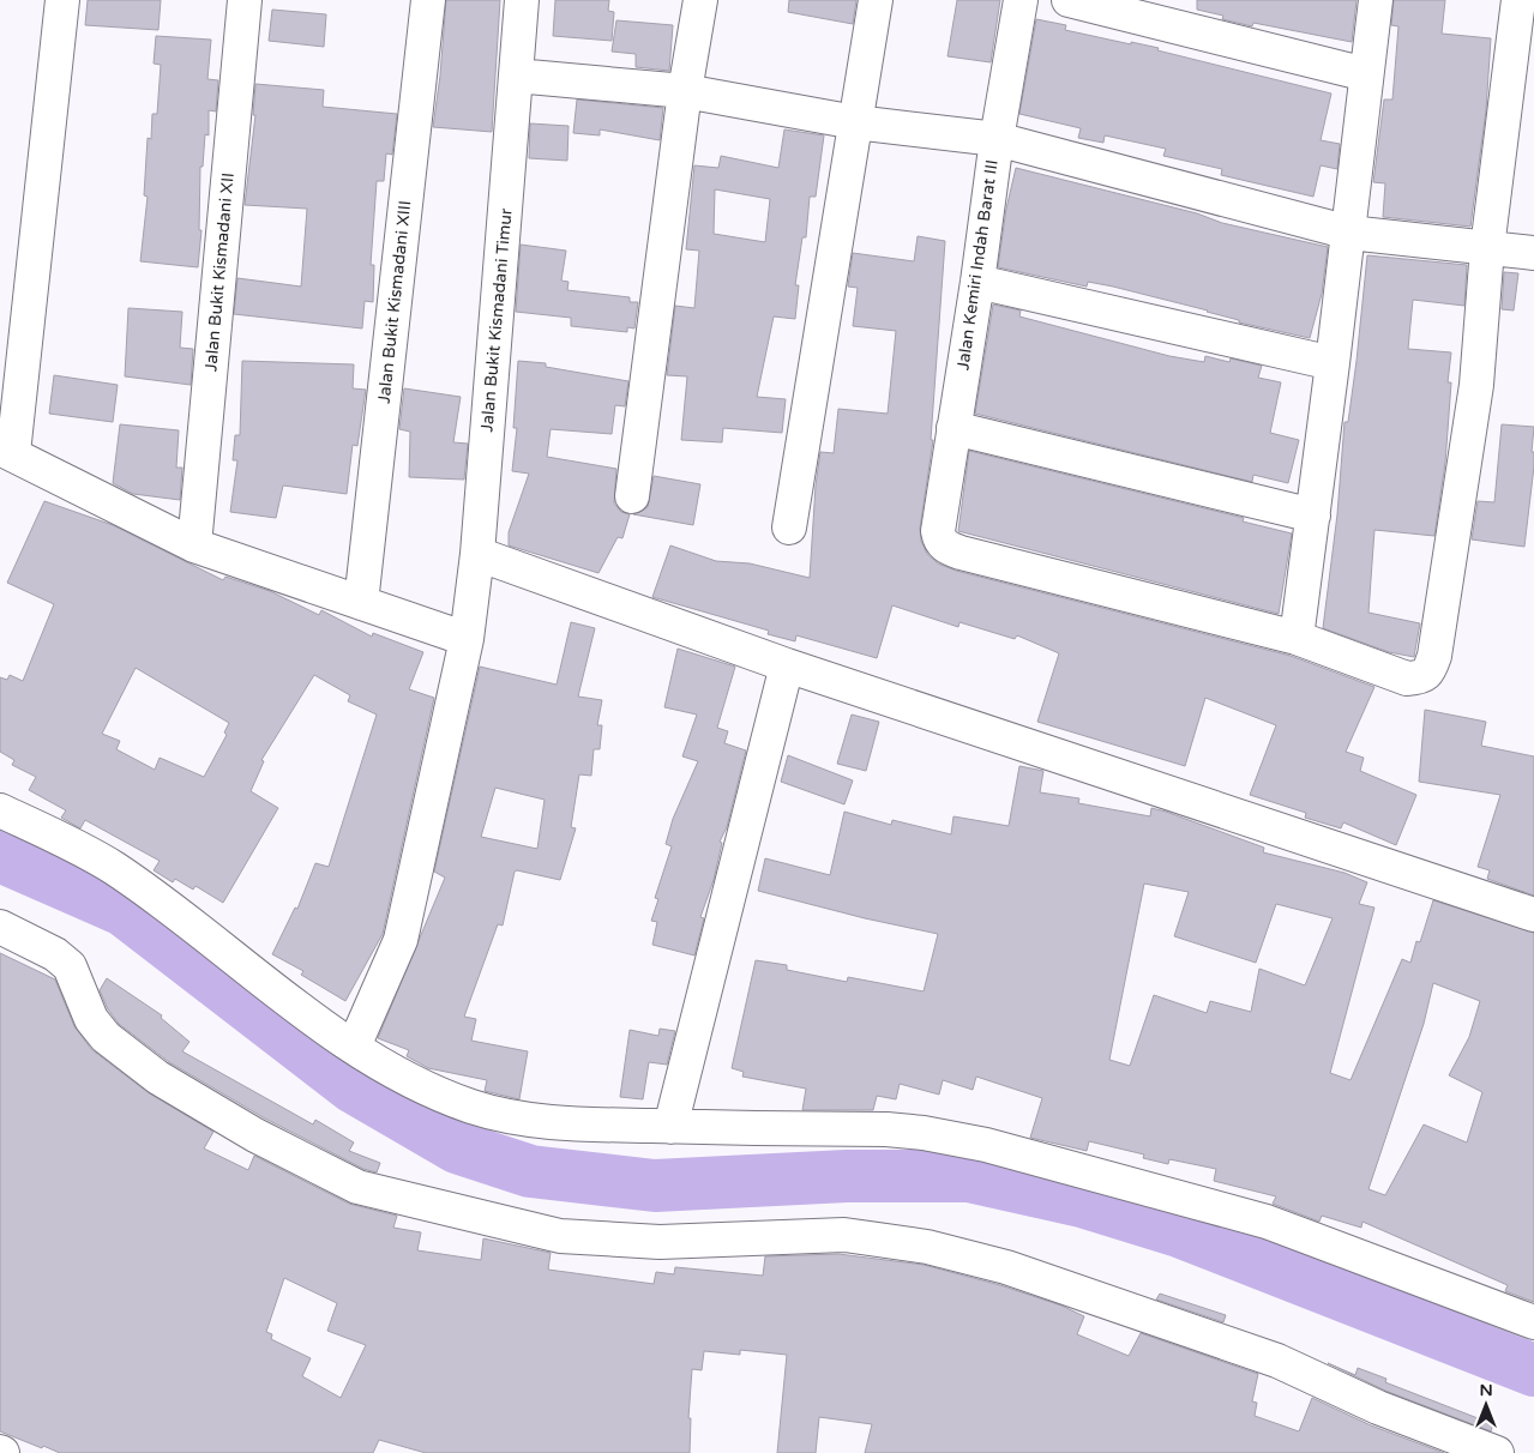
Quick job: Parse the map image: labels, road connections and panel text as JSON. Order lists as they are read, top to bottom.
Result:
{
  "streets": {
    "street": [
      "Jalan Kemiri Indah Barat III",
      "Jalan Bukit Kismadani XII",
      "Jalan Bukit Kismadani XIII",
      "Jalan Bukit Kismadani Timur"
    ]
  },
  "north": "top"
}
